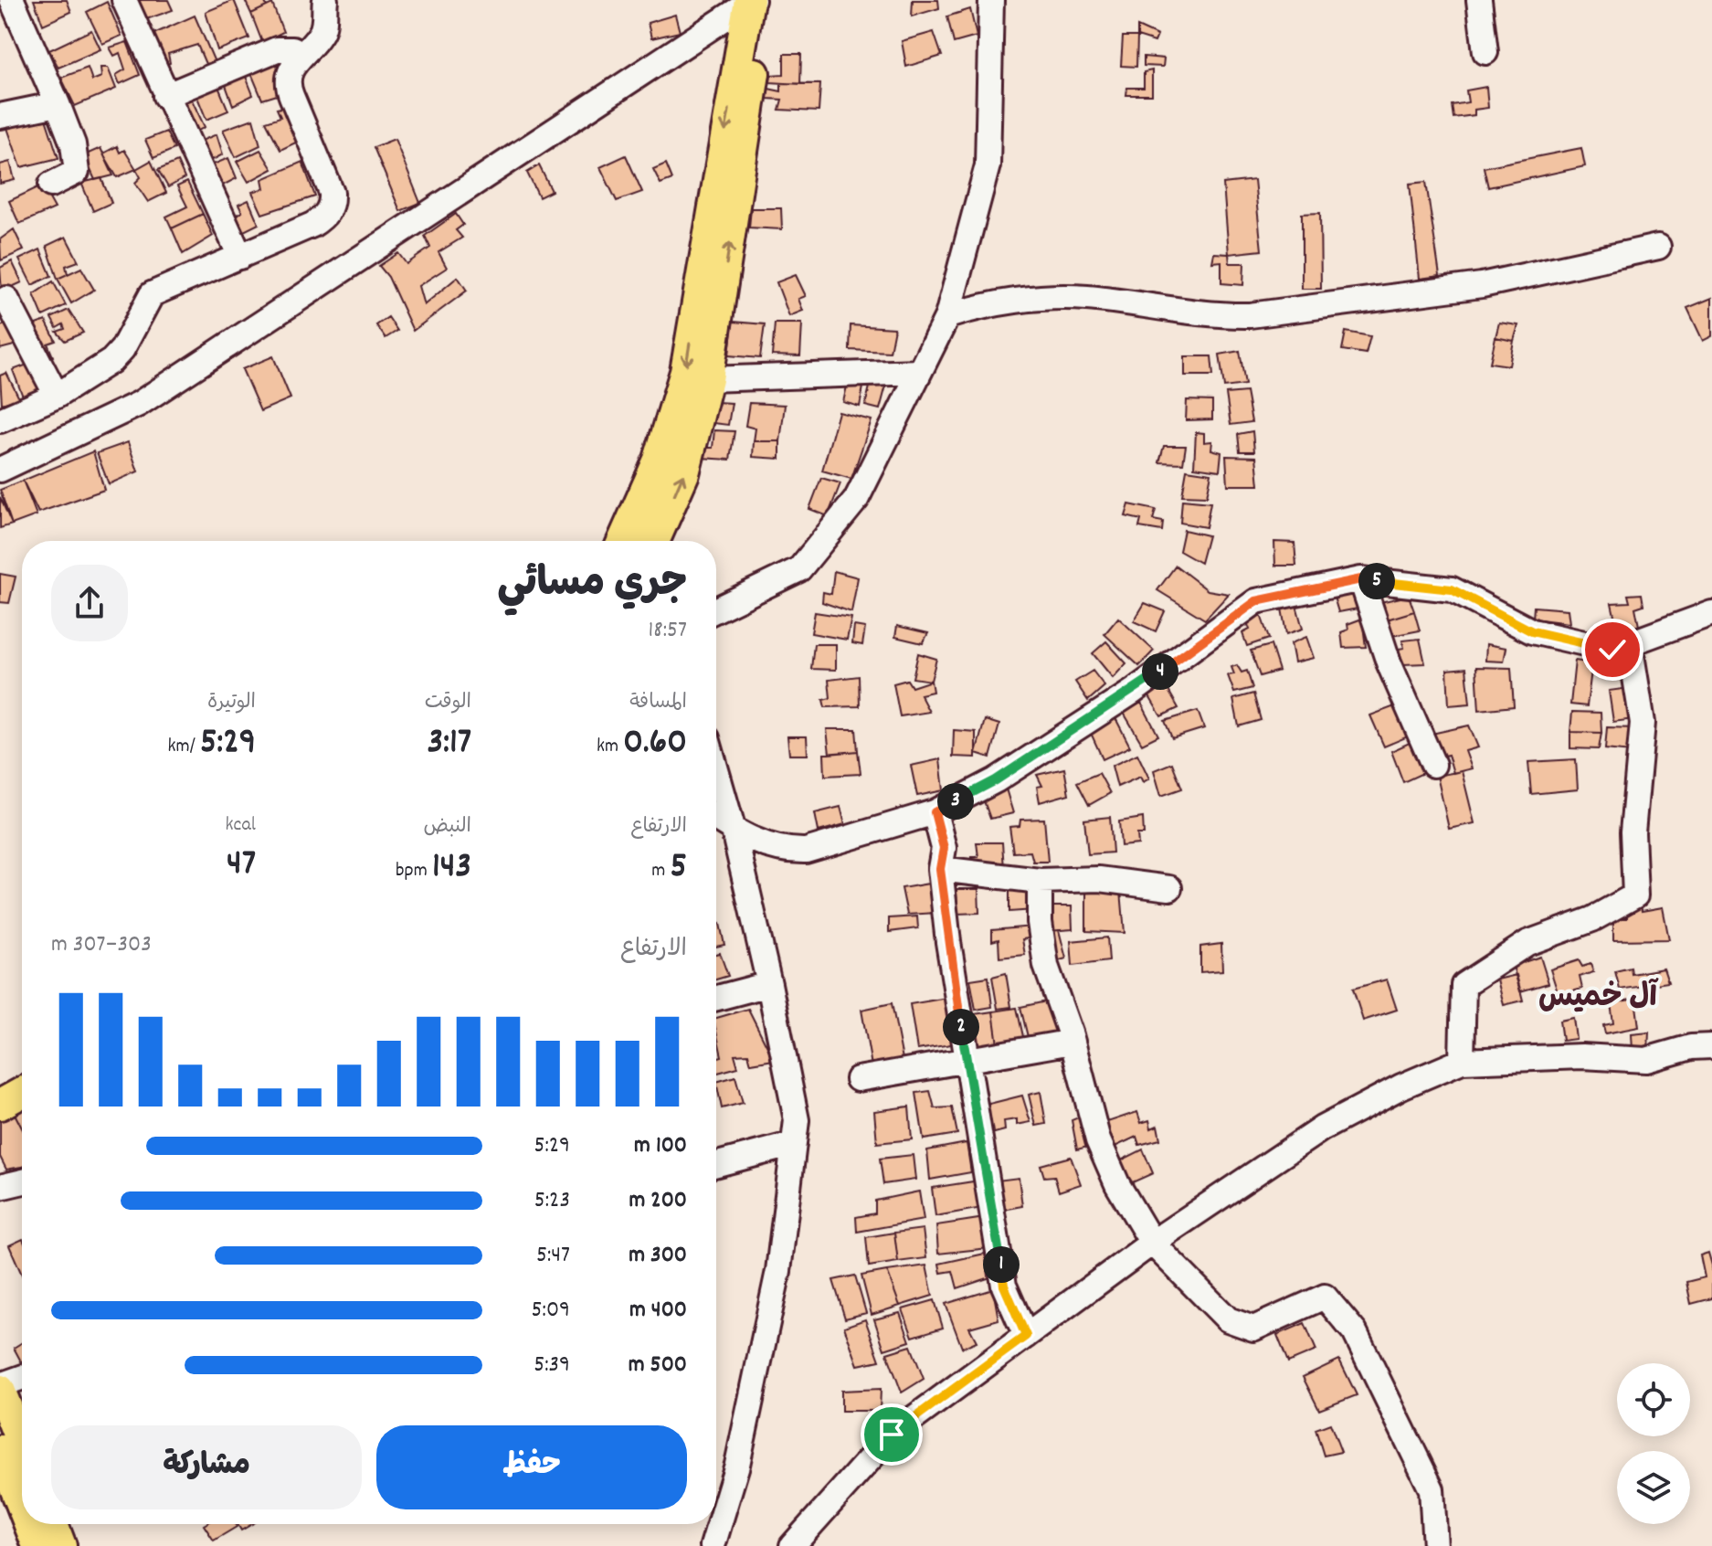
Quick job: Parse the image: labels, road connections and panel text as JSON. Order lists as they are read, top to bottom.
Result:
{
  "districts": ["آل خميس"],
  "page": {
    "heading": ["جري مسائي", "18:57"],
    "pins": [
      "5",
      "4",
      "3",
      "2",
      "1"
    ],
    "stats": [
      ["المسافة", "0.60 km"],
      ["الوقت", "3:17"],
      ["الوتيرة", "5:29 /km"],
      ["الارتفاع", "5 m"],
      ["النبض", "143 bpm"],
      ["kcal", "47"]
    ],
    "chart": ["الارتفاع", "303–307 m"],
    "list": [
      {
        "name": "100 m",
        "note": "5:29"
      },
      {
        "name": "200 m",
        "note": "5:23"
      },
      {
        "name": "300 m",
        "note": "5:47"
      },
      {
        "name": "400 m",
        "note": "5:09"
      },
      {
        "name": "500 m",
        "note": "5:39"
      }
    ],
    "buttons": ["حفظ", "مشاركة"]
  }
}
